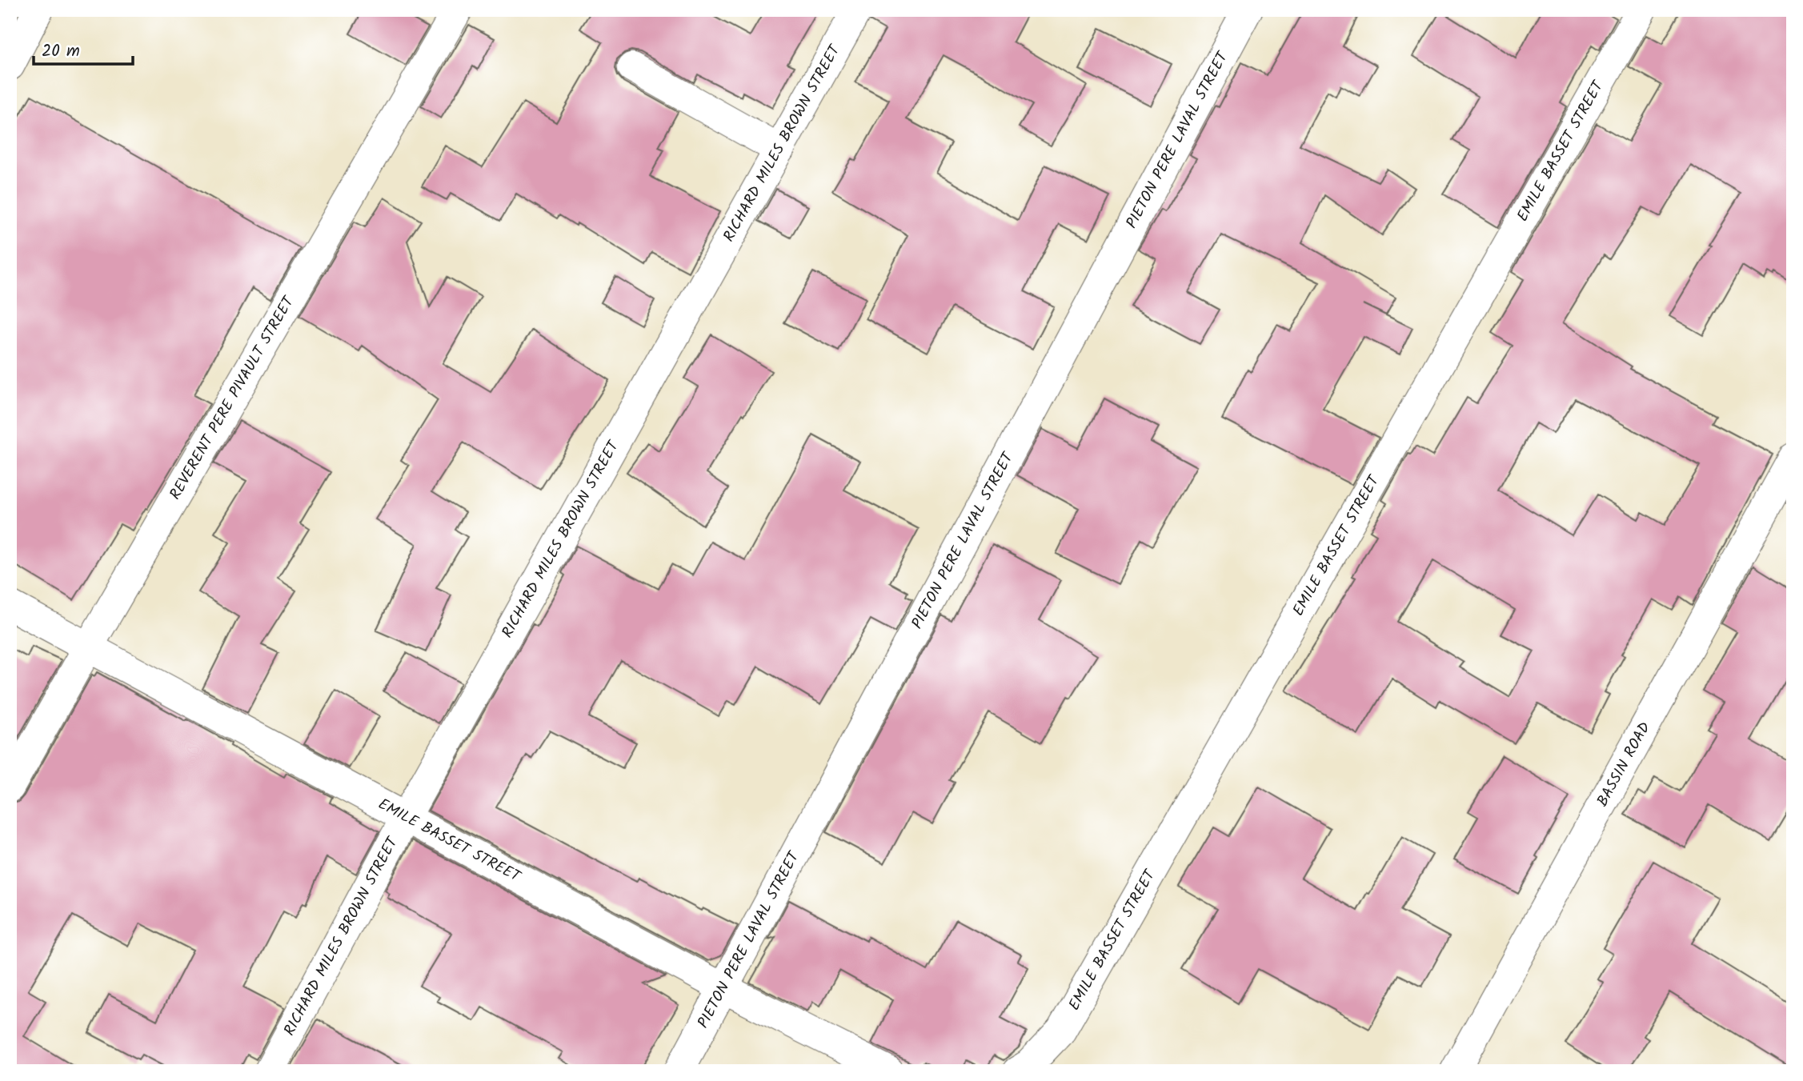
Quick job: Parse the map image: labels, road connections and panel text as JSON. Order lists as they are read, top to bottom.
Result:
{
  "streets": {
    "street": [
      "PIETON PERE LAVAL STREET",
      "RICHARD MILES BROWN STREET",
      "EMILE BASSET STREET",
      "REVERENT PERE PIVAULT STREET",
      "BASSIN ROAD"
    ]
  },
  "crossings": [
    ["PIETON PERE LAVAL STREET", "EMILE BASSET STREET"],
    ["RICHARD MILES BROWN STREET", "EMILE BASSET STREET"],
    ["EMILE BASSET STREET", "REVERENT PERE PIVAULT STREET"]
  ],
  "scale_bar": "20 m"
}
